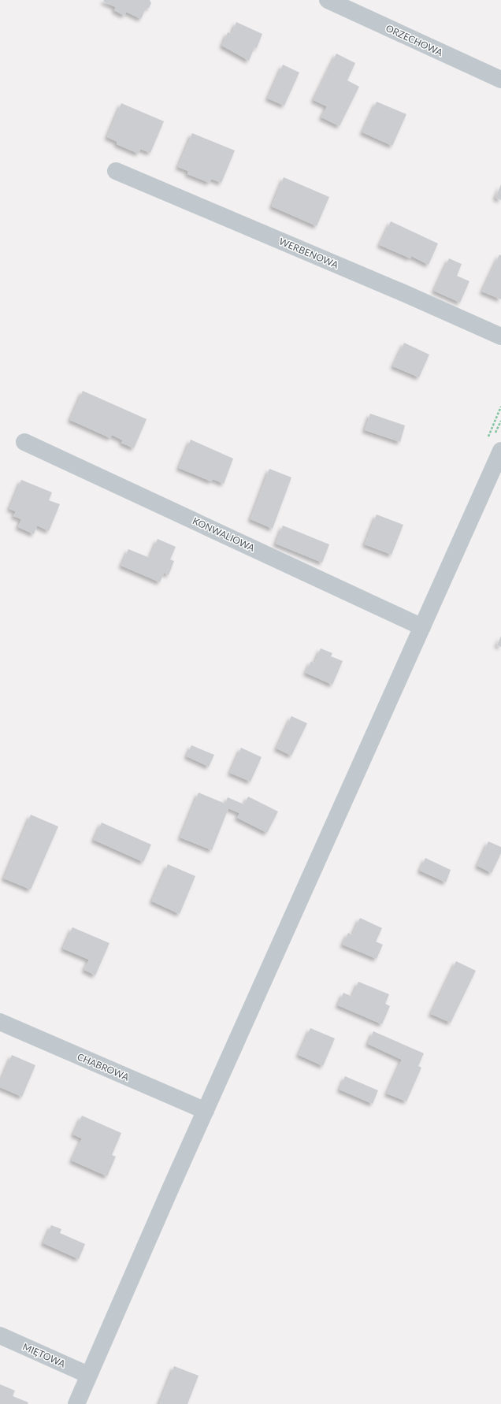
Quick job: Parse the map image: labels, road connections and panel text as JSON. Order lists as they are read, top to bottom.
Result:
{
  "streets": {
    "street": [
      "ORZECHOWA",
      "WERBENOWA",
      "KONWALIOWA",
      "CHABROWA",
      "MIĘTOWA"
    ]
  }
}
